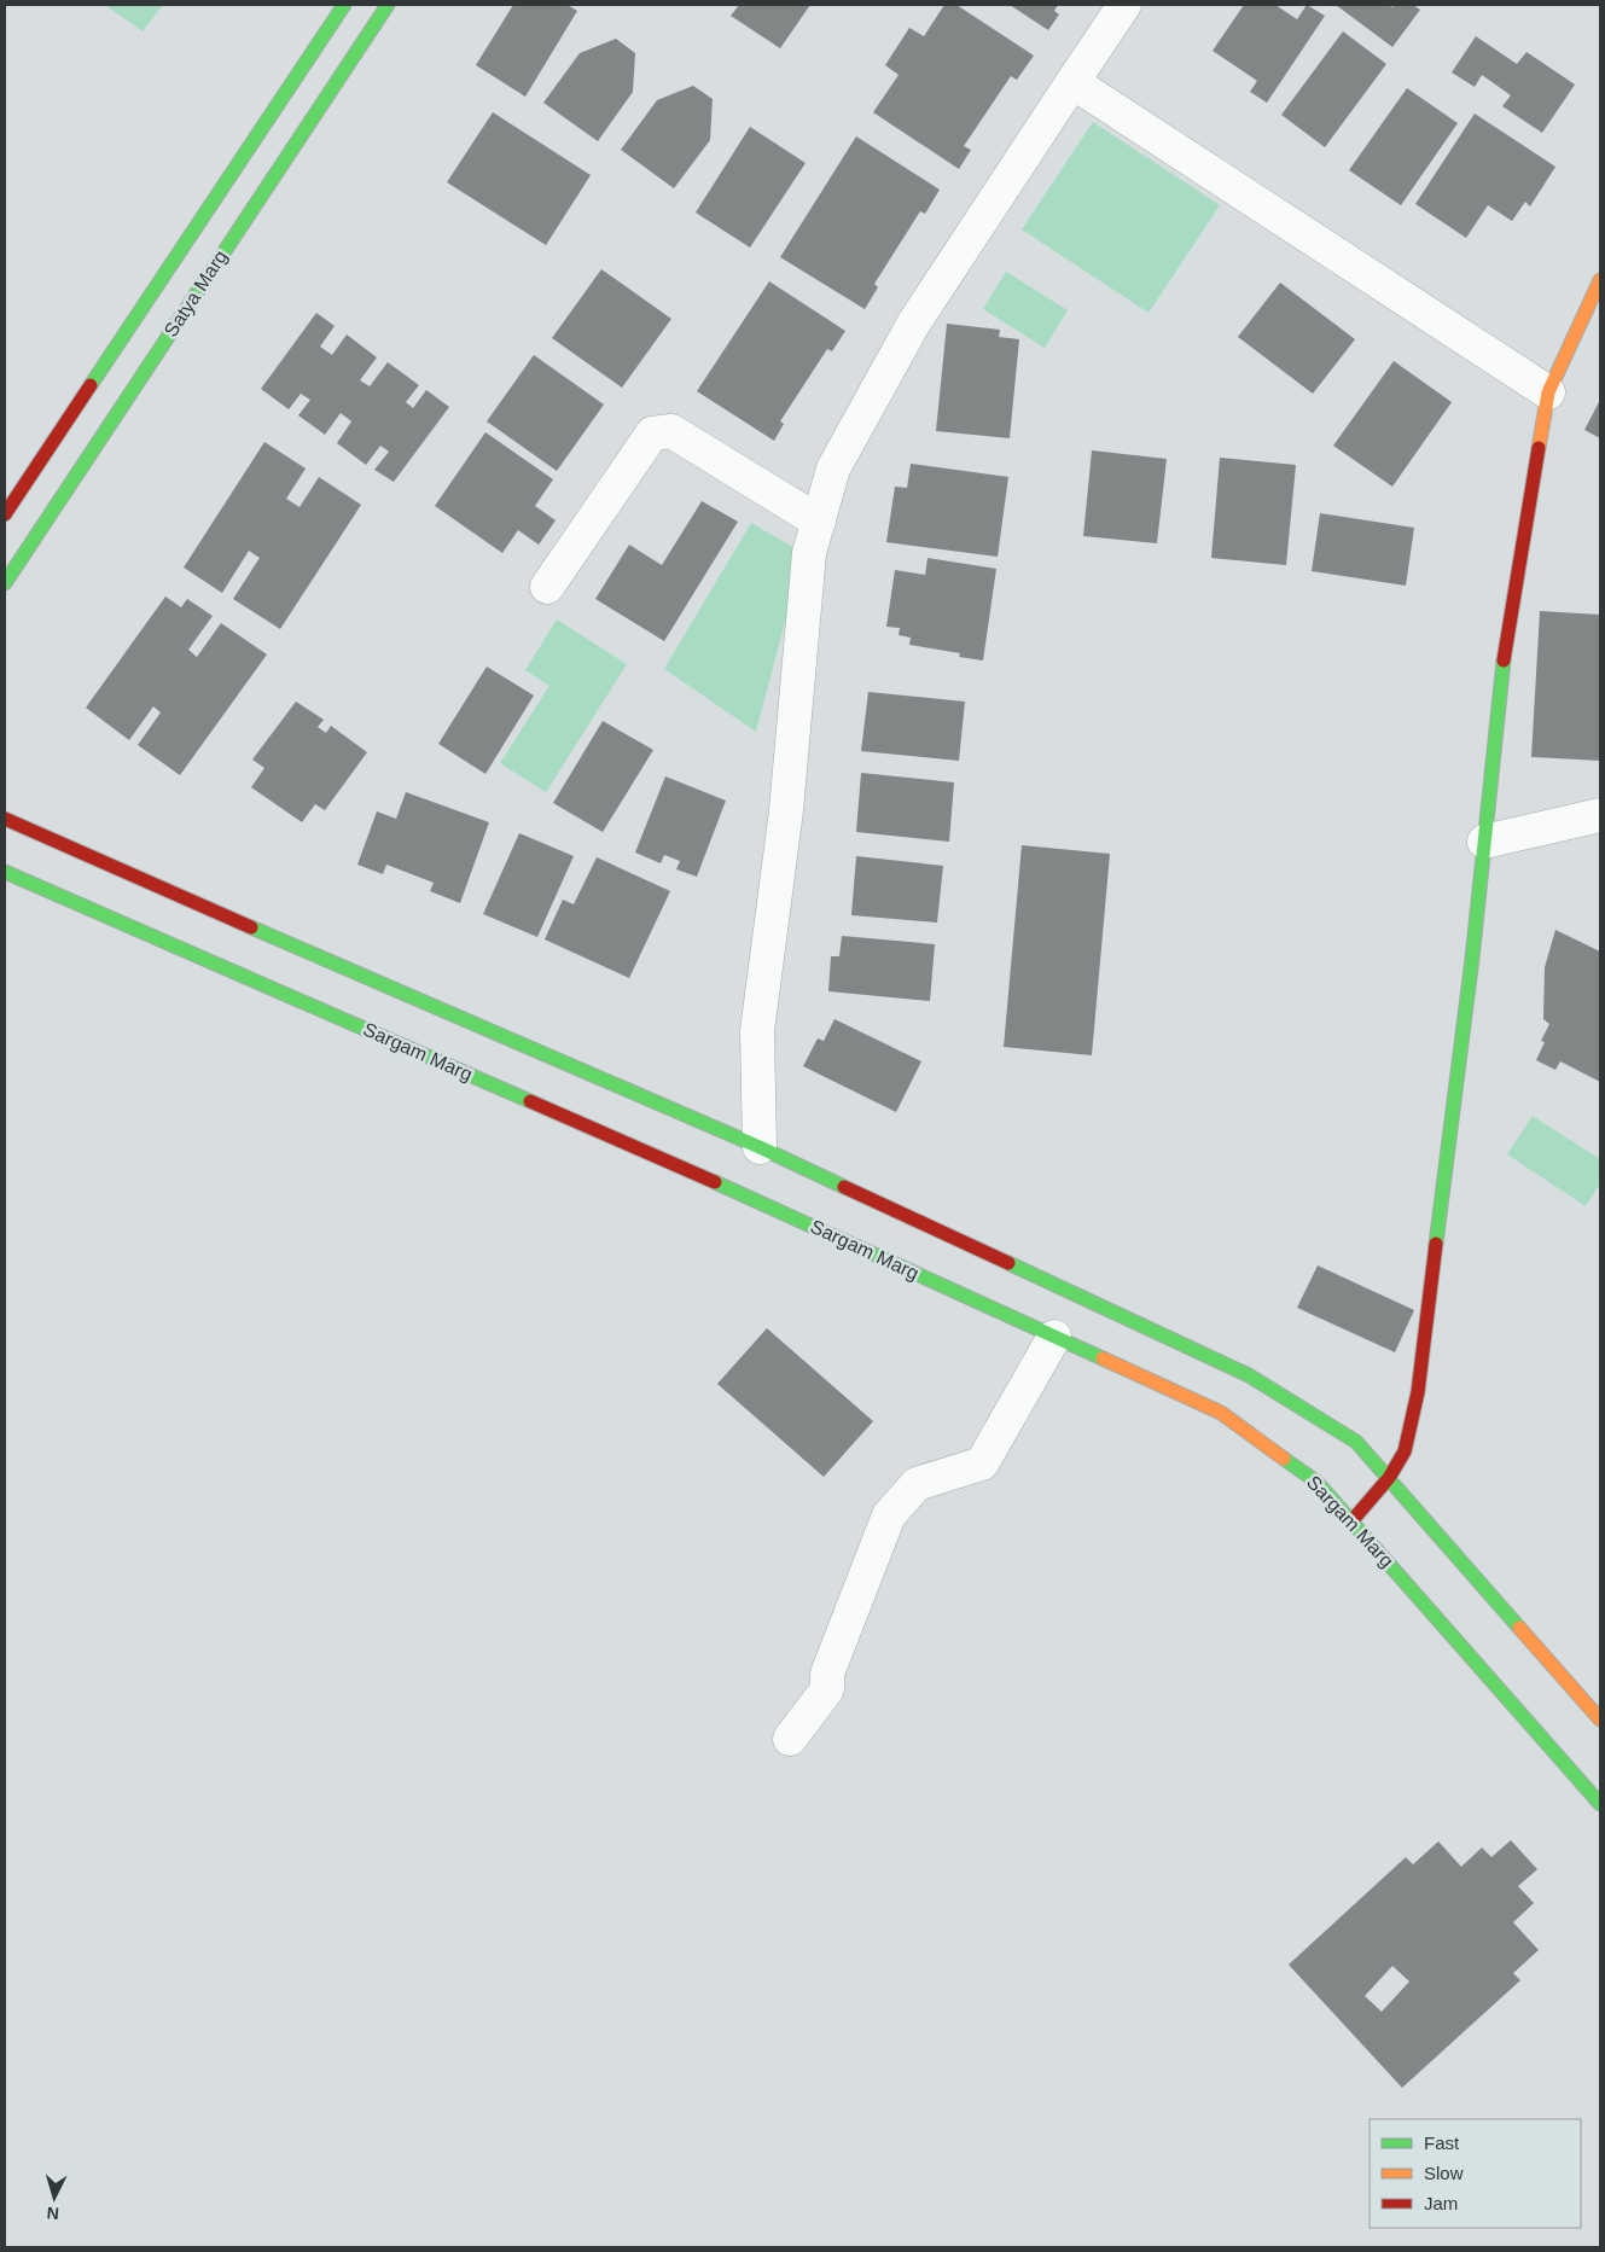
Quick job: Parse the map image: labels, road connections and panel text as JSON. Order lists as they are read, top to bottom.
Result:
{
  "streets": {
    "main road": ["Satya Marg", "Sargam Marg"]
  },
  "legend": ["Fast", "Slow", "Jam"],
  "north": "bottom"
}
